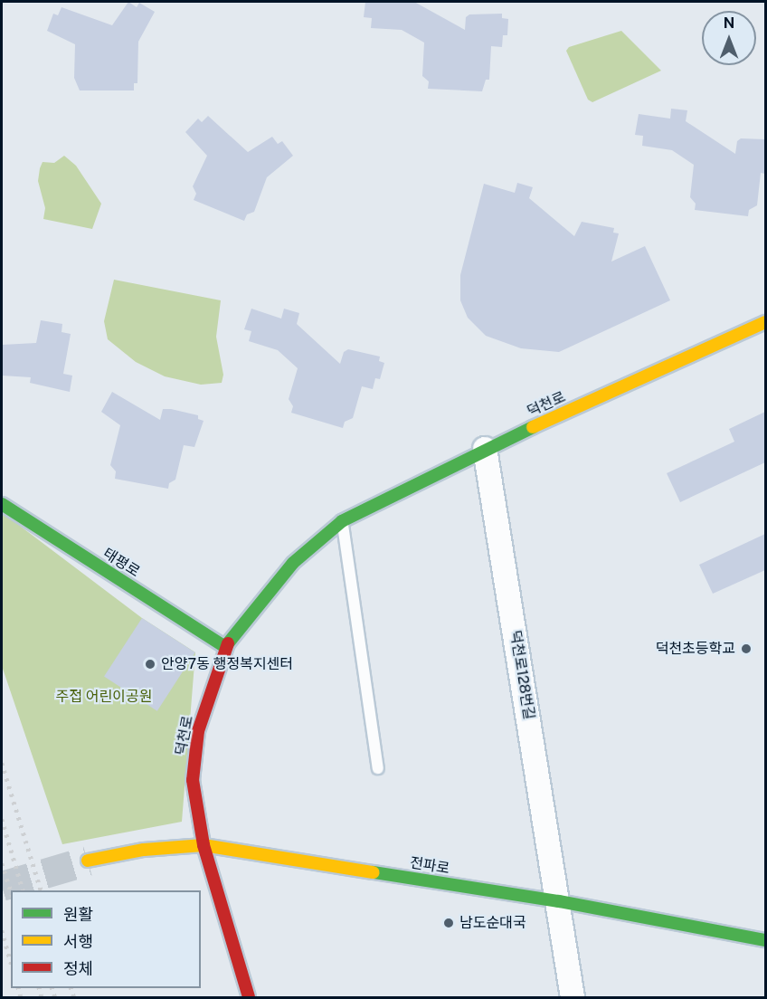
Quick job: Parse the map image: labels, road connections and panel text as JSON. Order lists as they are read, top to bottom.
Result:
{
  "streets": {
    "street": [
      "덕천로",
      "태평로",
      "덕천로128번길",
      "전파로"
    ]
  },
  "crossings": [
    ["덕천로", "태평로"],
    ["덕천로", "덕천로128번길"],
    ["덕천로", "전파로"],
    ["덕천로128번길", "전파로"]
  ],
  "parks": ["주접 어린이공원"],
  "places": ["덕천초등학교", "안양7동 행정복지센터", "남도순대국"],
  "legend": ["원활", "서행", "정체"],
  "north": "top"
}
